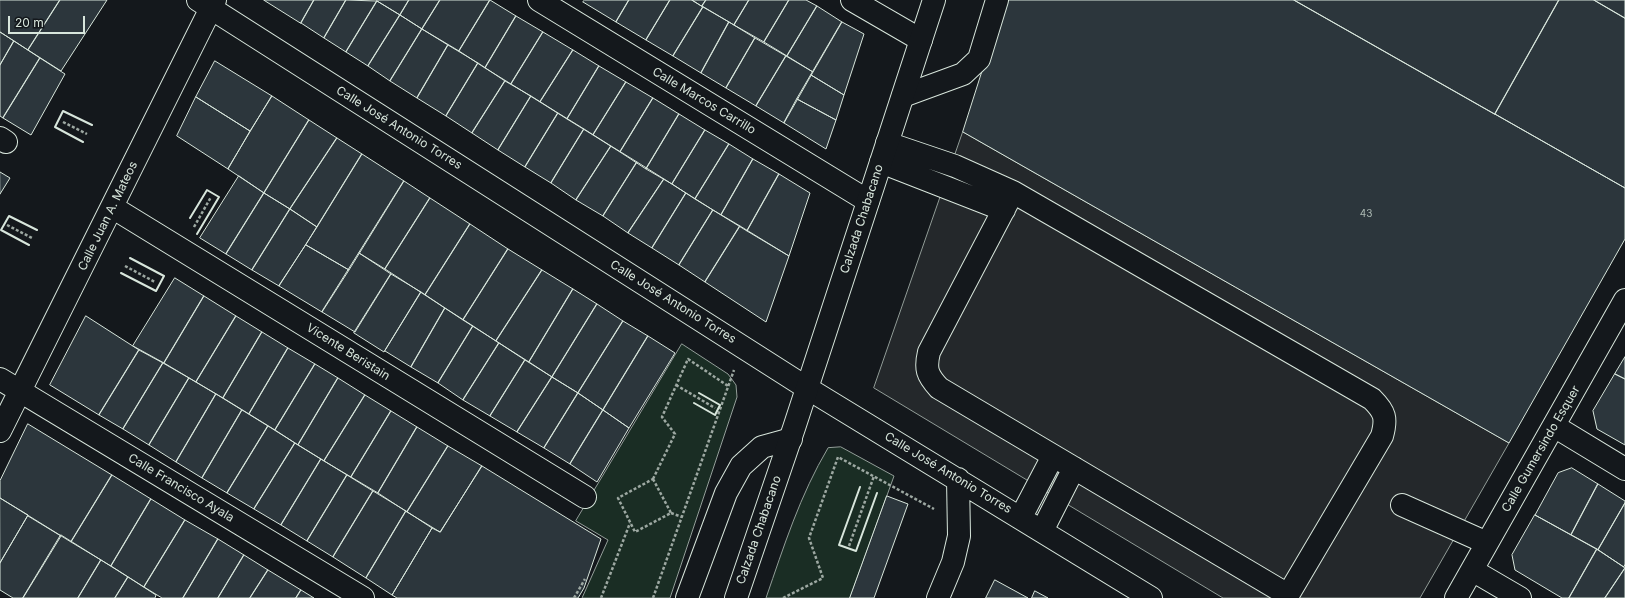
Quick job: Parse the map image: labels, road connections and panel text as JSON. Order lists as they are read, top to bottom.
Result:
{
  "streets": {
    "street": [
      "Calle Marcos Carrillo",
      "Calle José Antonio Torres",
      "Calle Juan A. Mateos",
      "Calzada Chabacano",
      "Vicente Beristain",
      "Calle Gumersindo Esquer",
      "Calle Francisco Ayala"
    ]
  },
  "crossings": [
    ["Calle Marcos Carrillo", "Calzada Chabacano"],
    ["Calle José Antonio Torres", "Calle Juan A. Mateos"],
    ["Calle José Antonio Torres", "Calzada Chabacano"],
    ["Calle Juan A. Mateos", "Vicente Beristain"],
    ["Calle Juan A. Mateos", "Calle Francisco Ayala"]
  ],
  "house_numbers": ["43"],
  "scale_bar": "20 m"
}
